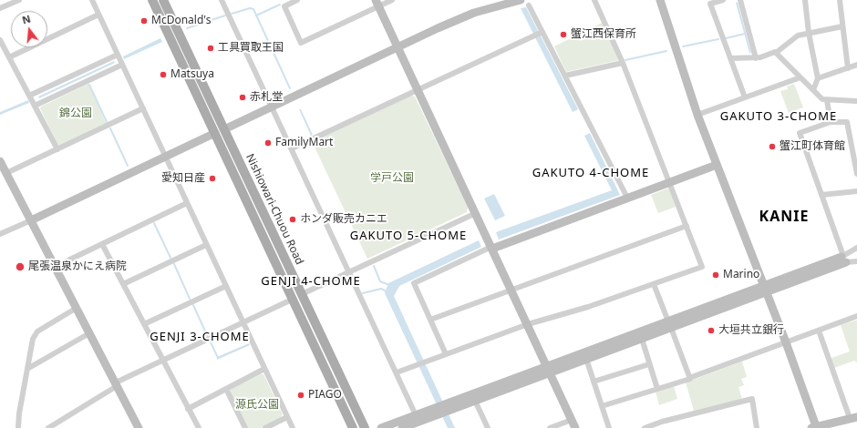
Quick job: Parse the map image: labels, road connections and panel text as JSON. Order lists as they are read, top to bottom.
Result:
{
  "streets": {
    "main road": ["Nishiowari-Chuou Road"]
  },
  "districts": [
    "GAKUTO 3-CHOME",
    "GAKUTO 4-CHOME",
    "KANIE",
    "GAKUTO 5-CHOME",
    "GENJI 4-CHOME",
    "GENJI 3-CHOME"
  ],
  "parks": ["錦公園", "学戸公園", "源氏公園"],
  "places": [
    "McDonald's",
    "蟹江西保育所",
    "工具買取王国",
    "Matsuya",
    "赤札堂",
    "FamilyMart",
    "蟹江町体育館",
    "愛知日産",
    "ホンダ販売カニエ",
    "尾張温泉かにえ病院",
    "Marino",
    "大垣共立銀行",
    "PIAGO"
  ],
  "north": "top"
}
